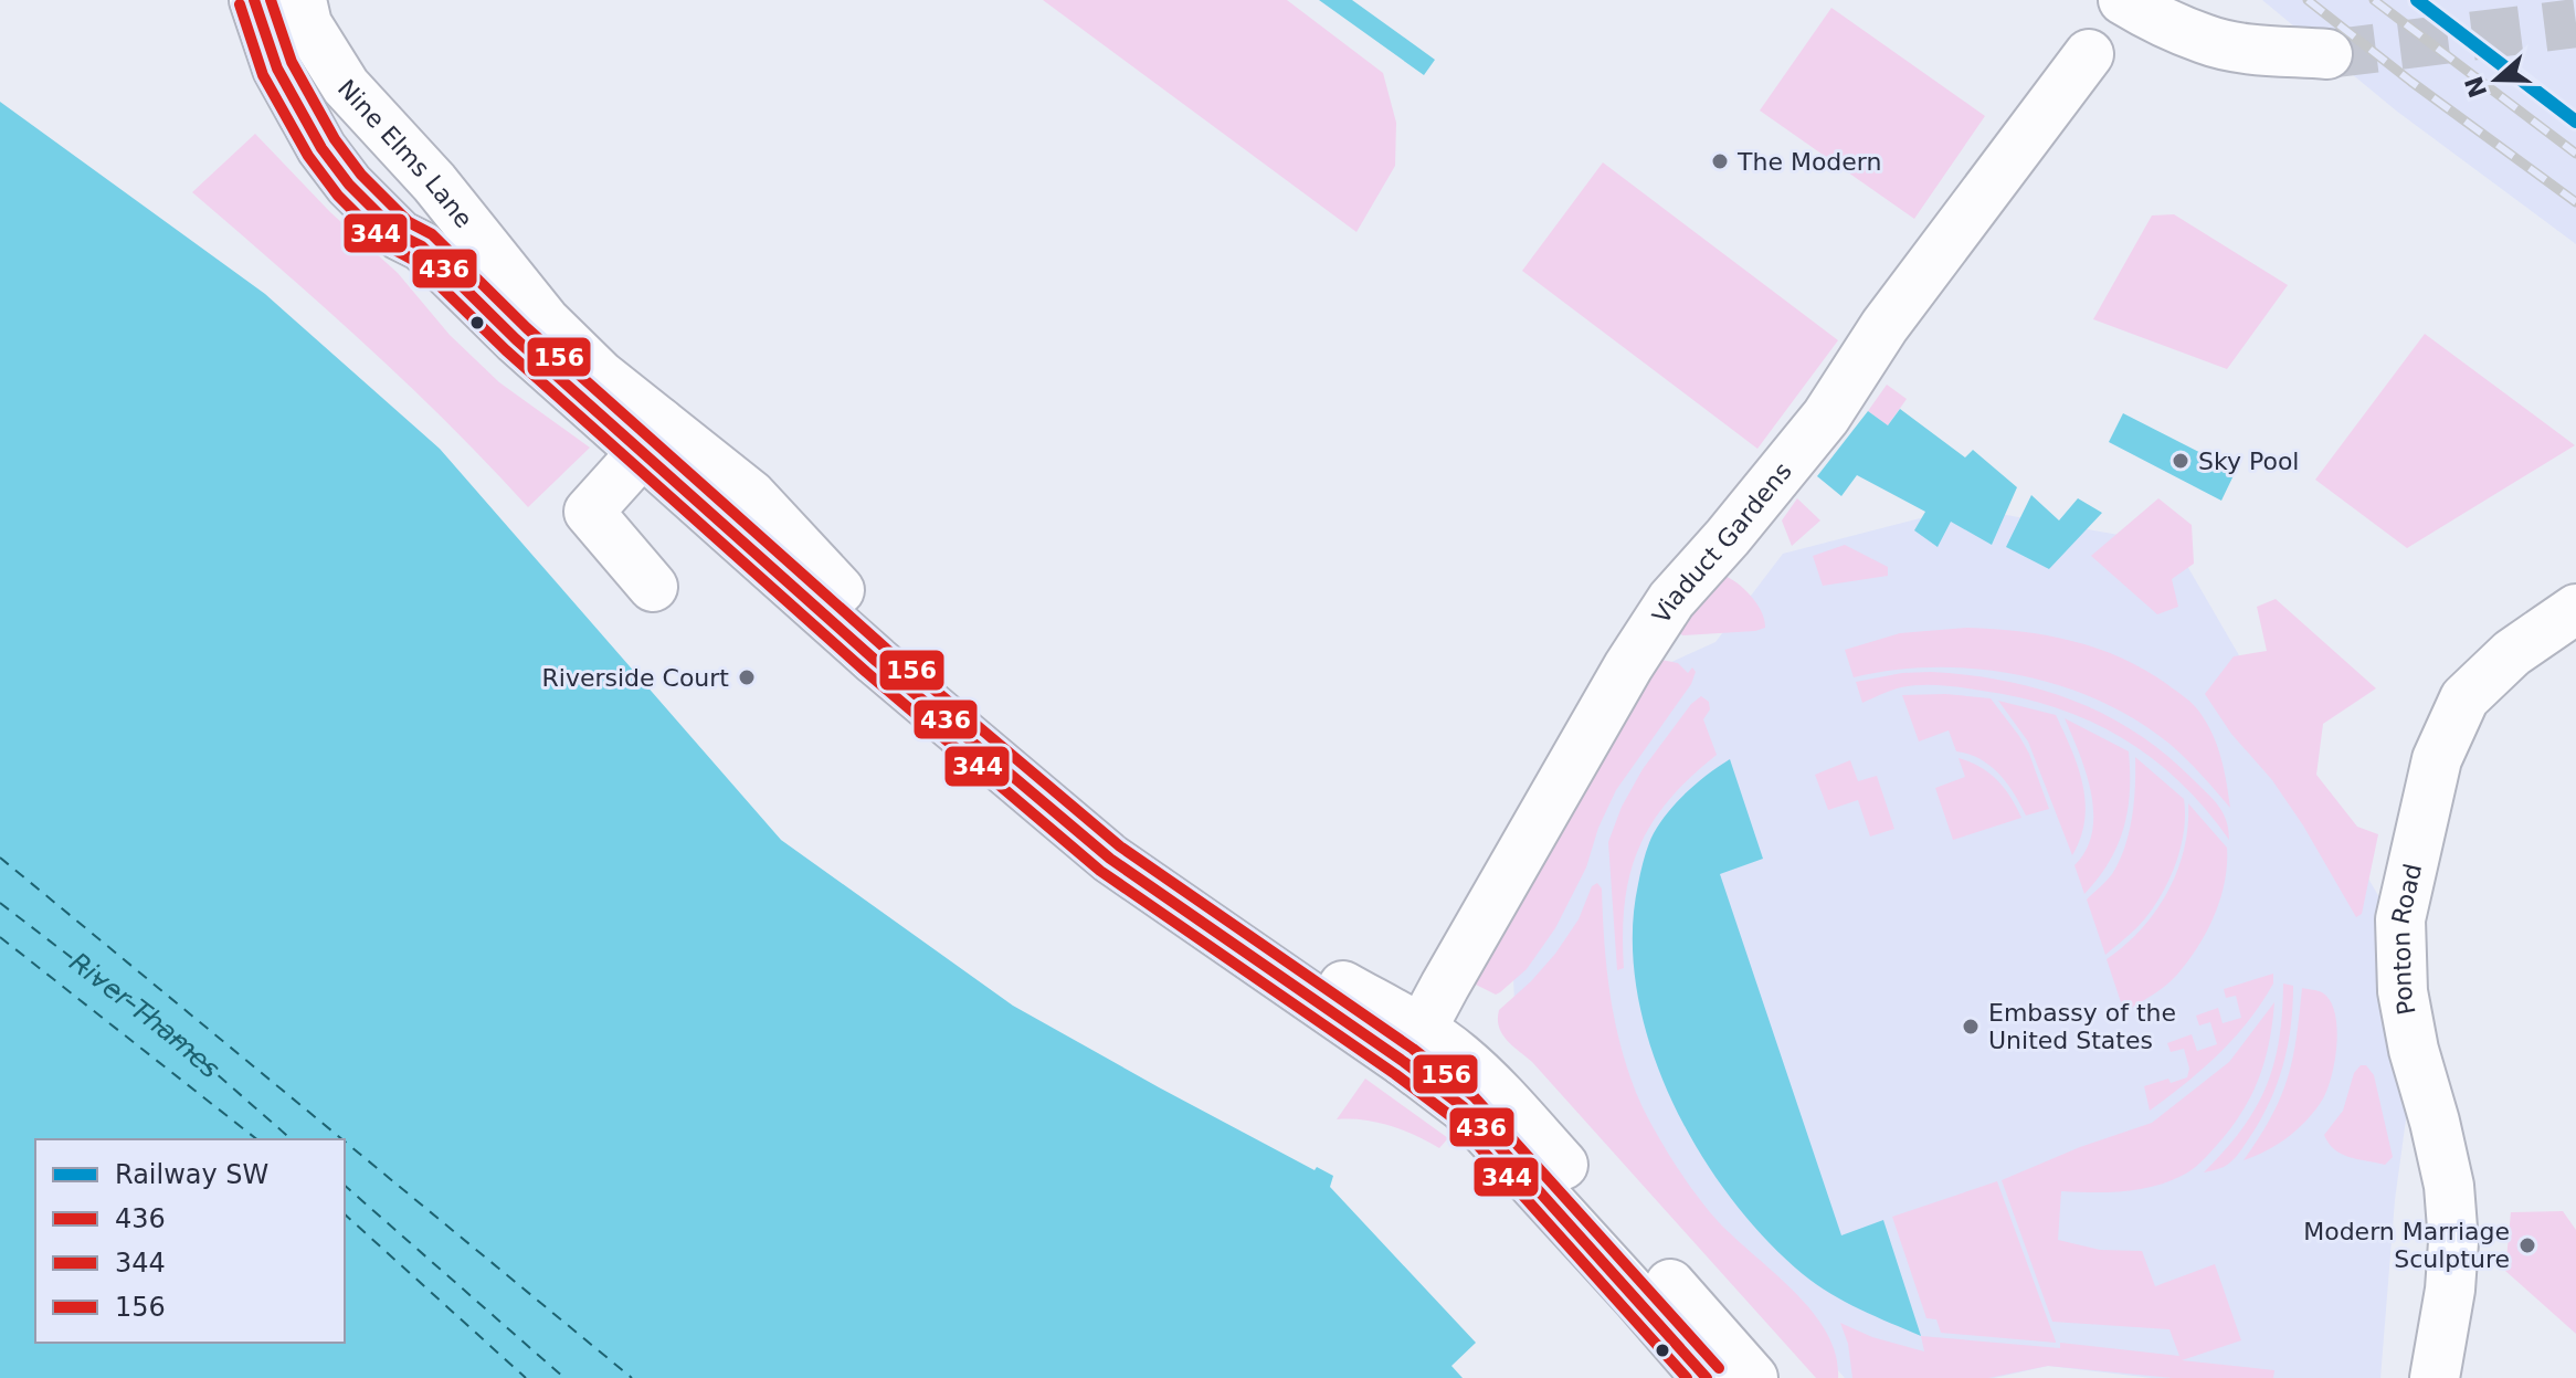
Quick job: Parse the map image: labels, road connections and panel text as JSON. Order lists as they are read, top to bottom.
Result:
{
  "streets": {
    "main road": ["Nine Elms Lane", "Viaduct Gardens", "Ponton Road"]
  },
  "crossings": [
    ["Nine Elms Lane", "Viaduct Gardens"]
  ],
  "water": ["River Thames"],
  "places": [
    "The Modern",
    "Sky Pool",
    "Riverside Court",
    "Embassy of the United States",
    "Modern Marriage Sculpture"
  ],
  "lines": [
    "rail line SW",
    "transit line 436",
    "transit line 156",
    "transit line 344"
  ],
  "legend": [
    "Railway SW",
    "436",
    "344",
    "156"
  ],
  "north": "left"
}
